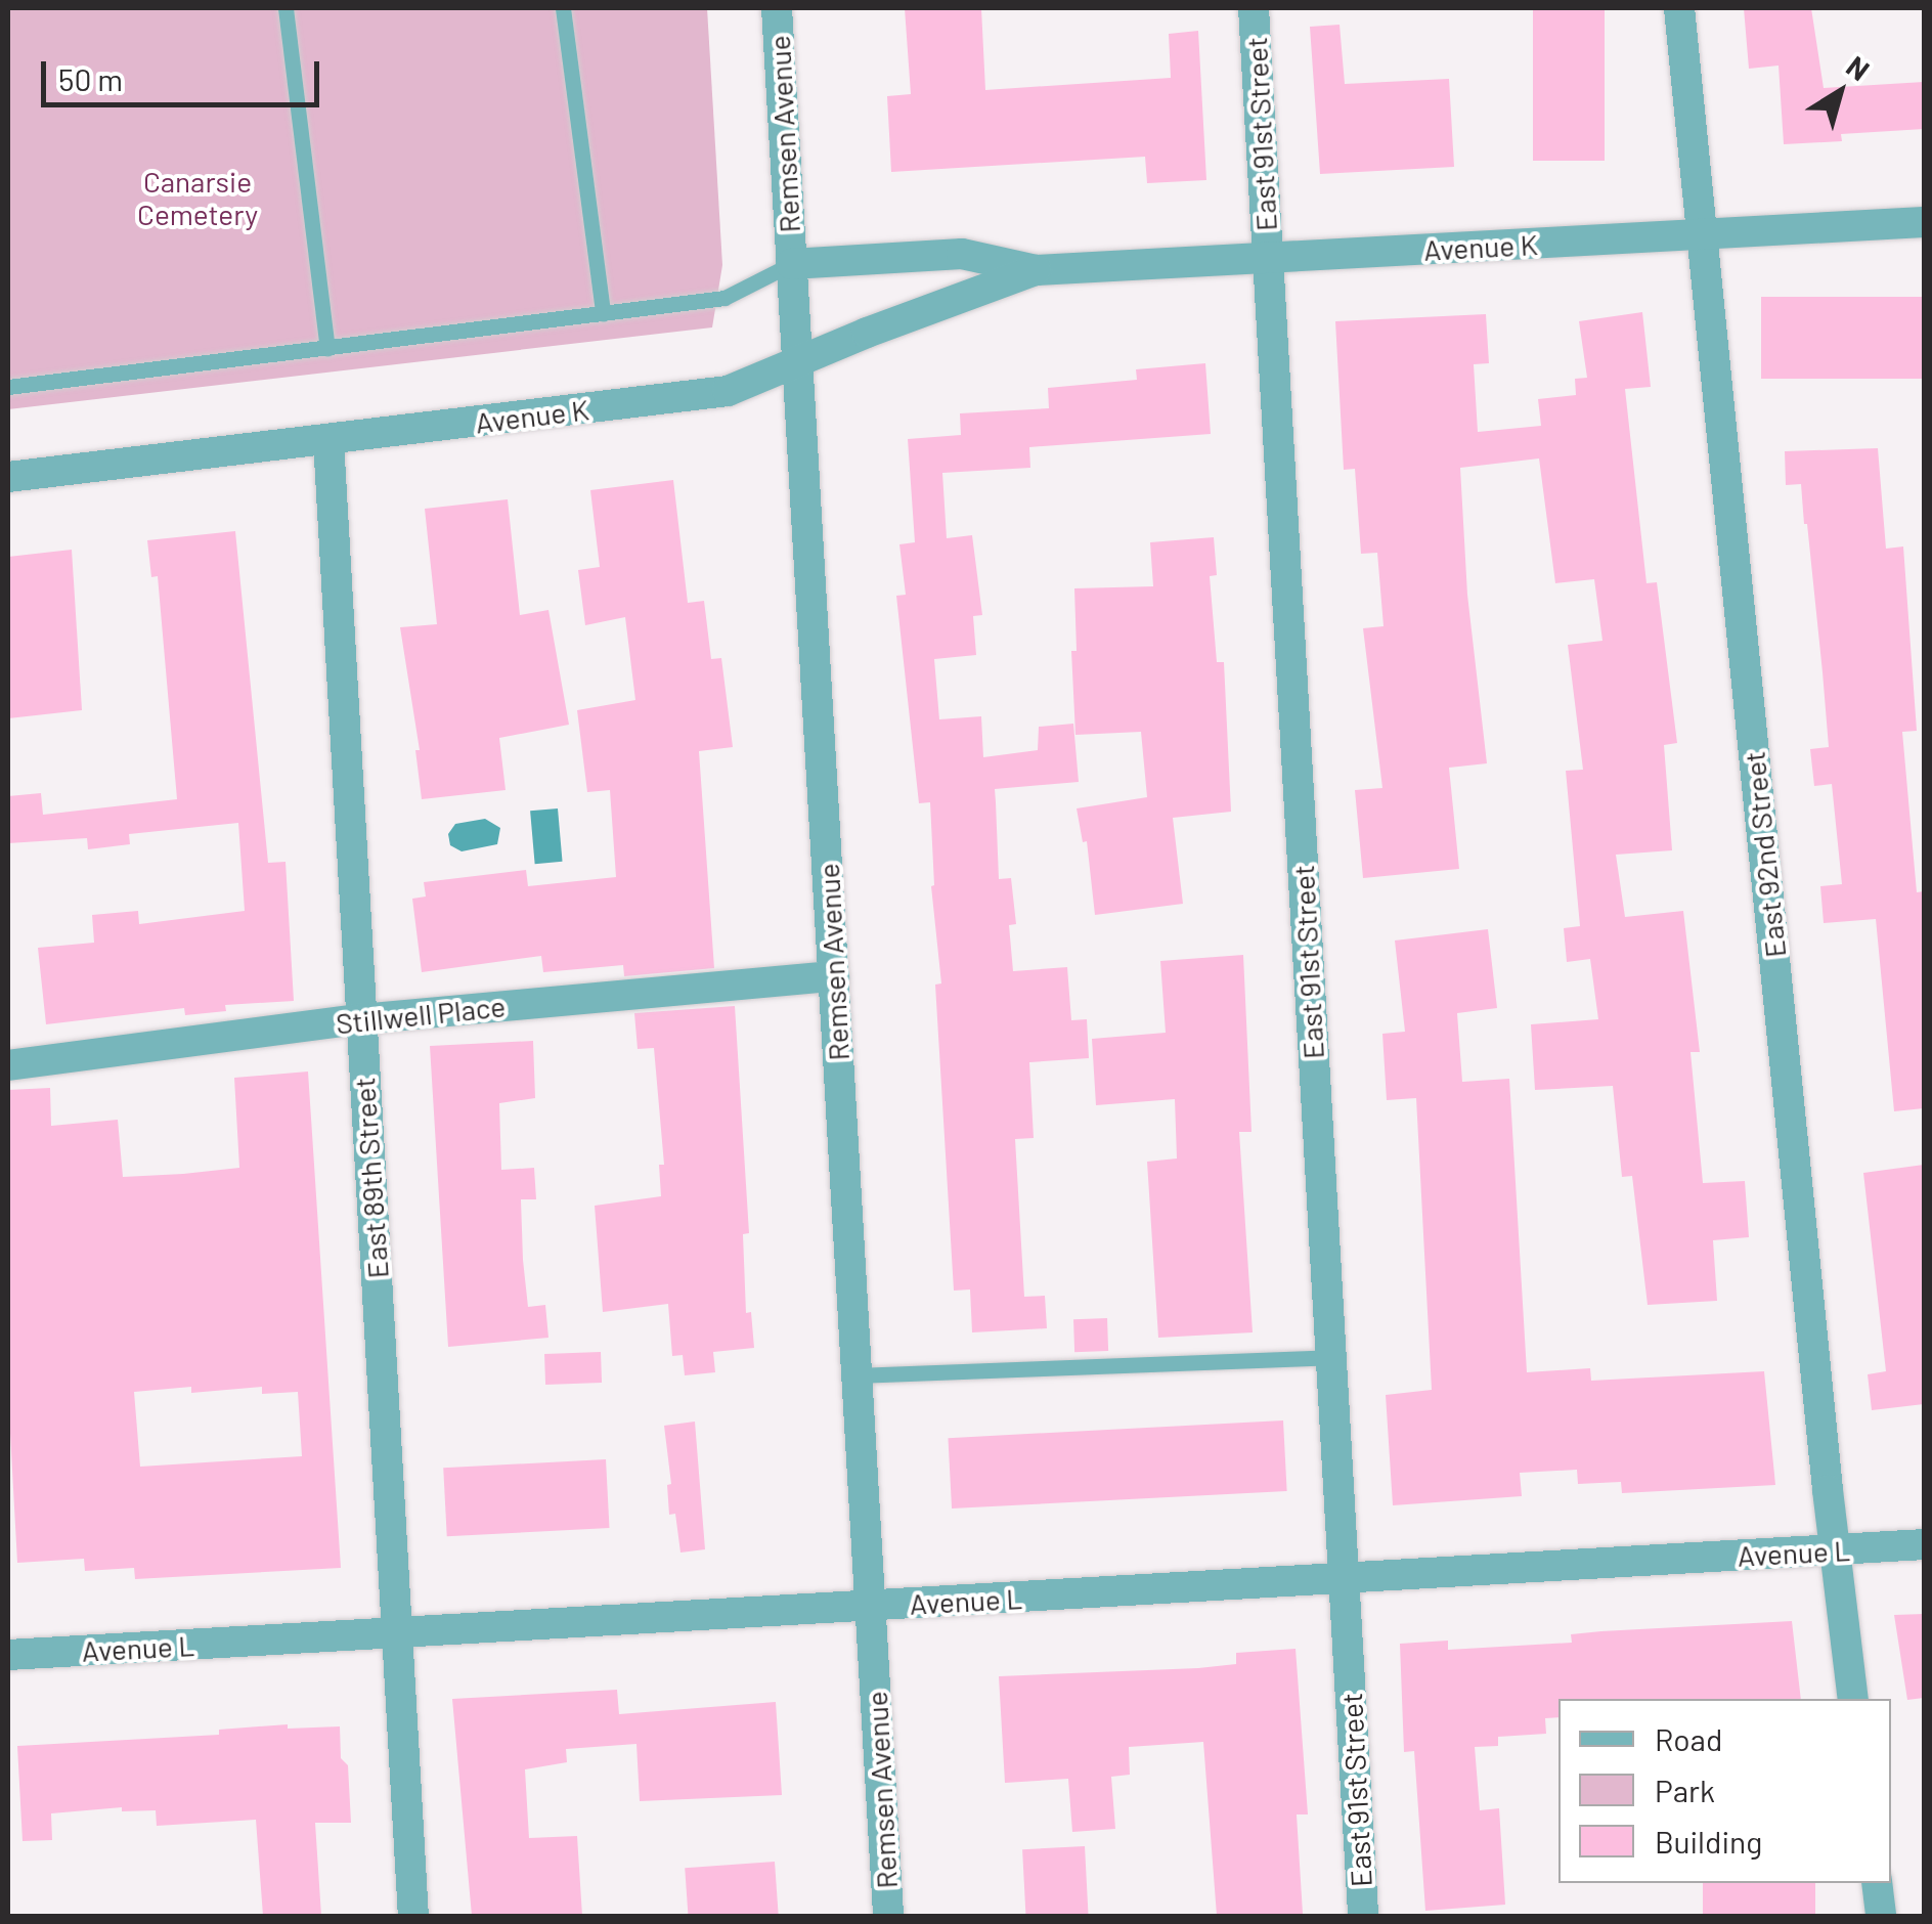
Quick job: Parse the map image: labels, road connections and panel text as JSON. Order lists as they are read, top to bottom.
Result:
{
  "streets": {
    "street": [
      "Remsen Avenue",
      "East 91st Street",
      "Avenue K",
      "East 92nd Street",
      "Stillwell Place",
      "East 89th Street",
      "Avenue L"
    ]
  },
  "crossings": [
    ["Remsen Avenue", "Avenue K"],
    ["Remsen Avenue", "Stillwell Place"],
    ["Remsen Avenue", "Avenue L"],
    ["East 91st Street", "Avenue K"],
    ["East 91st Street", "Avenue L"],
    ["Avenue K", "East 92nd Street"],
    ["Avenue K", "East 89th Street"],
    ["East 92nd Street", "Avenue L"],
    ["Stillwell Place", "East 89th Street"],
    ["East 89th Street", "Avenue L"]
  ],
  "parks": ["Canarsie Cemetery"],
  "legend": ["Road", "Park", "Building"],
  "scale_bar": "50 m",
  "north": "top right"
}
